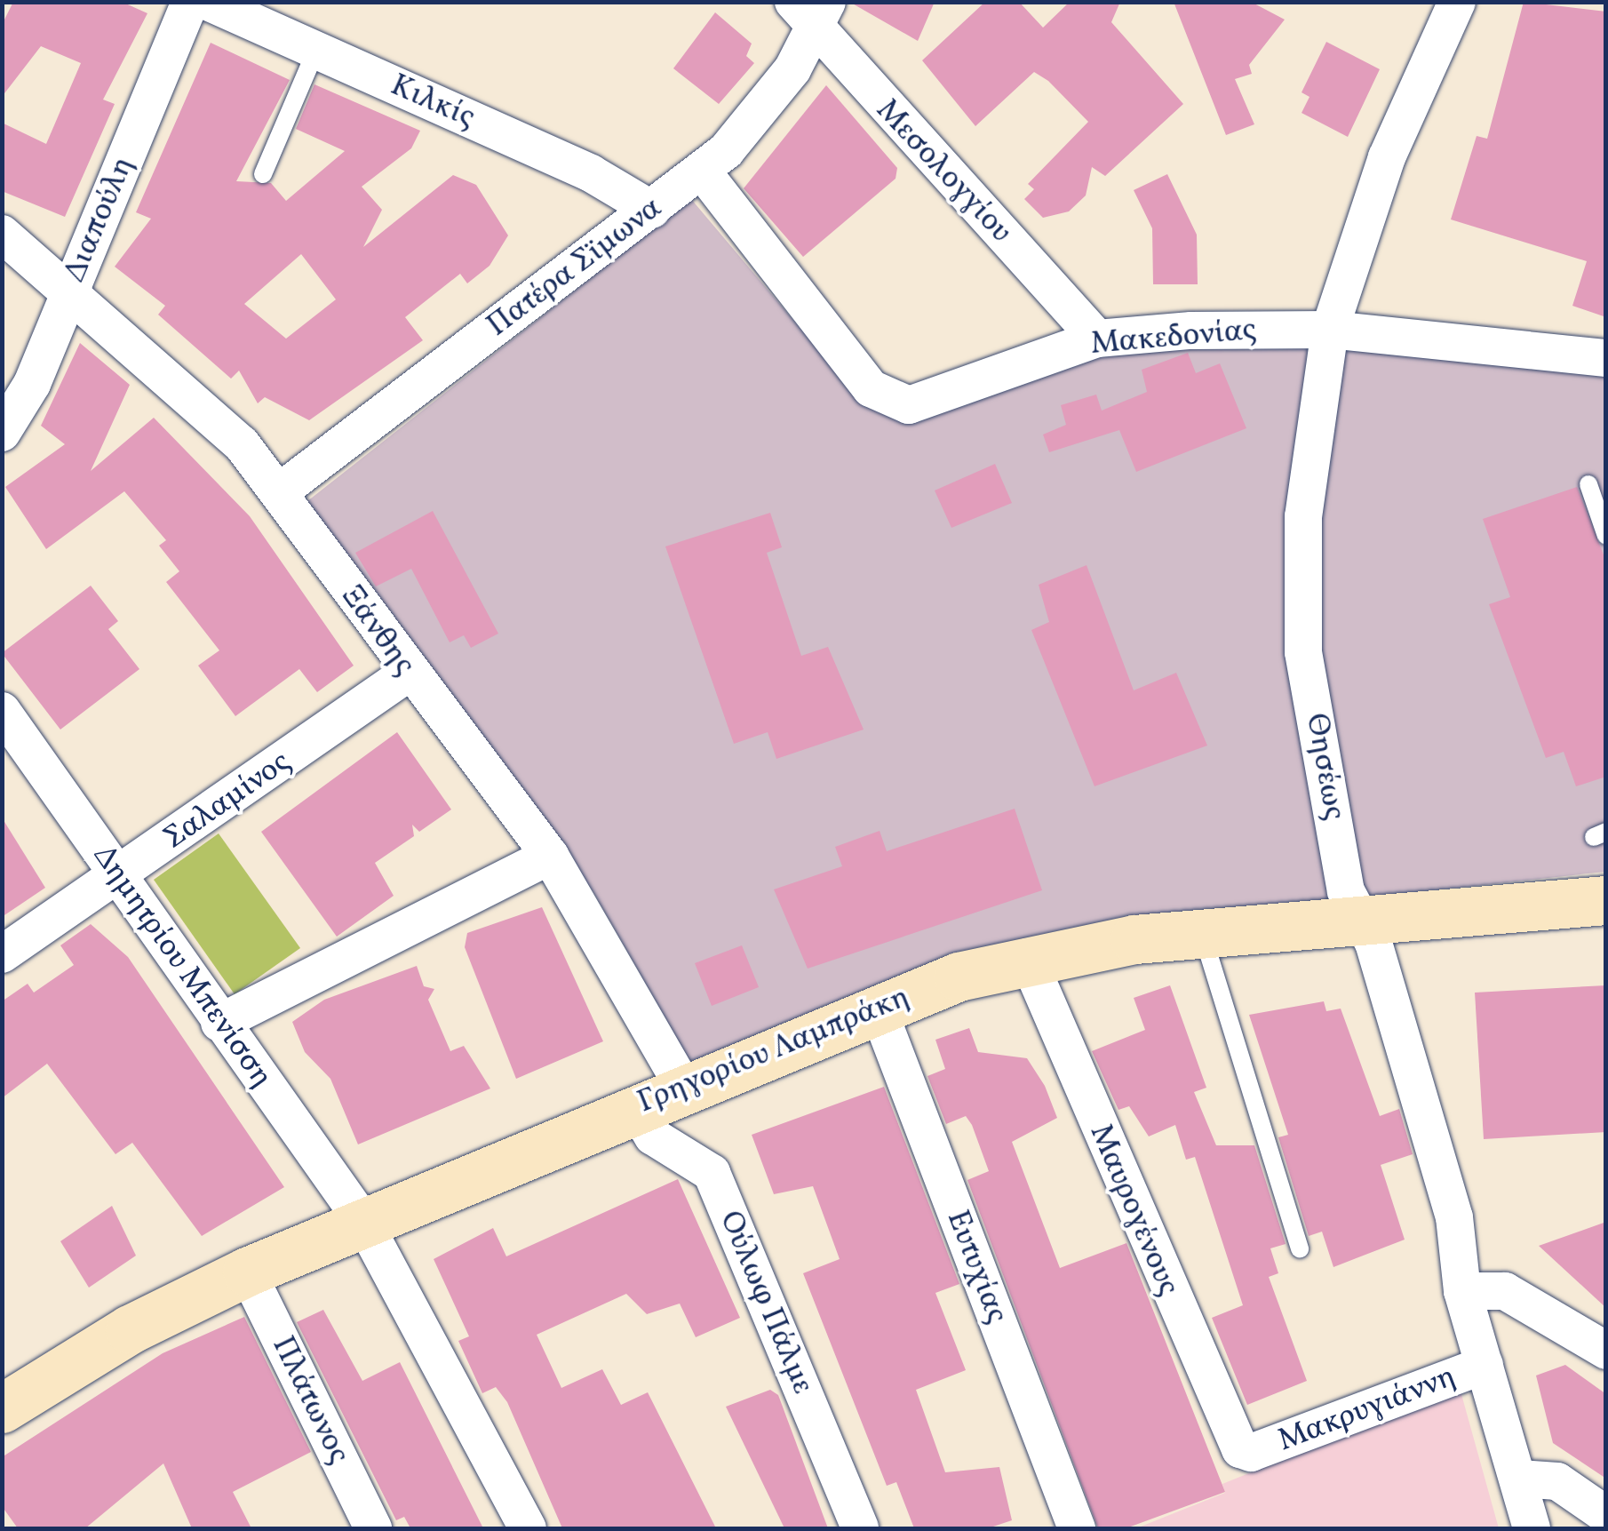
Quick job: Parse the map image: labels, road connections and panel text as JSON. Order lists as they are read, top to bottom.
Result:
{
  "streets": {
    "main road": ["Γρηγορίου Λαμπράκη"],
    "street": [
      "Κιλκίς",
      "Μεσολογγίου",
      "Διαπούλη",
      "Πατέρα Σϊμωνα",
      "Μακεδονίας",
      "Ξάνθης",
      "Θησέως",
      "Σαλαμίνος",
      "Δημητρίου Μπενίσση",
      "Μαυρογένους",
      "Ευτυχίας",
      "Ούλωφ Πάλμε",
      "Πλάτωνος",
      "Μακρυγιάννη"
    ]
  },
  "crossings": [
    ["Κιλκίς", "Πατέρα Σϊμωνα"],
    ["Μεσολογγίου", "Πατέρα Σϊμωνα"],
    ["Μεσολογγίου", "Μακεδονίας"],
    ["Διαπούλη", "Ξάνθης"],
    ["Πατέρα Σϊμωνα", "Μακεδονίας"],
    ["Πατέρα Σϊμωνα", "Ξάνθης"],
    ["Μακεδονίας", "Θησέως"],
    ["Ξάνθης", "Σαλαμίνος"],
    ["Ξάνθης", "Γρηγορίου Λαμπράκη"],
    ["Θησέως", "Γρηγορίου Λαμπράκη"],
    ["Θησέως", "Μακρυγιάννη"],
    ["Σαλαμίνος", "Δημητρίου Μπενίσση"],
    ["Δημητρίου Μπενίσση", "Γρηγορίου Λαμπράκη"],
    ["Γρηγορίου Λαμπράκη", "Μαυρογένους"],
    ["Γρηγορίου Λαμπράκη", "Ευτυχίας"],
    ["Γρηγορίου Λαμπράκη", "Ούλωφ Πάλμε"],
    ["Γρηγορίου Λαμπράκη", "Πλάτωνος"],
    ["Μαυρογένους", "Μακρυγιάννη"]
  ]
}
